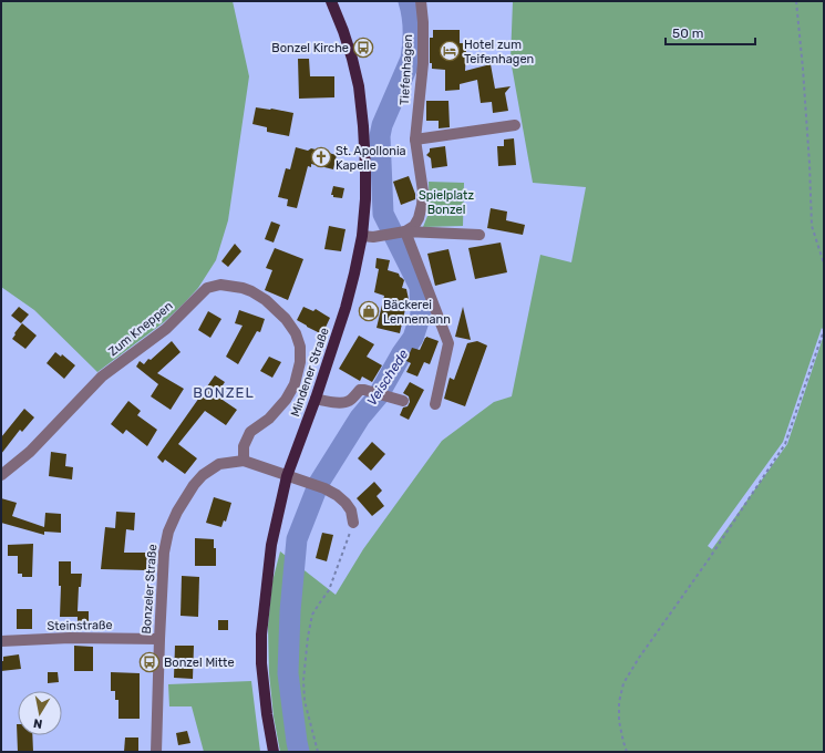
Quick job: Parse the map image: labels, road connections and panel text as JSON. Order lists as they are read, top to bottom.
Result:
{
  "streets": {
    "main road": ["Mindener Straße"],
    "street": [
      "Tiefenhagen",
      "Zum Kneppen",
      "Bonzeler Straße",
      "Steinstraße"
    ]
  },
  "crossings": [
    ["Zum Kneppen", "Bonzeler Straße"],
    ["Mindener Straße", "Bonzeler Straße"],
    ["Bonzeler Straße", "Steinstraße"]
  ],
  "districts": ["BONZEL"],
  "water": ["Veischede"],
  "parks": ["Spielplatz Bonzel"],
  "places": {
    "bus stop": ["Bonzel Kirche", "Bonzel Mitte"],
    "hotel": ["Hotel zum Teifenhagen"],
    "church": ["St. Apollonia Kapelle"],
    "shop": ["Bäckerei Lennemann"]
  },
  "scale_bar": "50 m",
  "north": "bottom"
}
